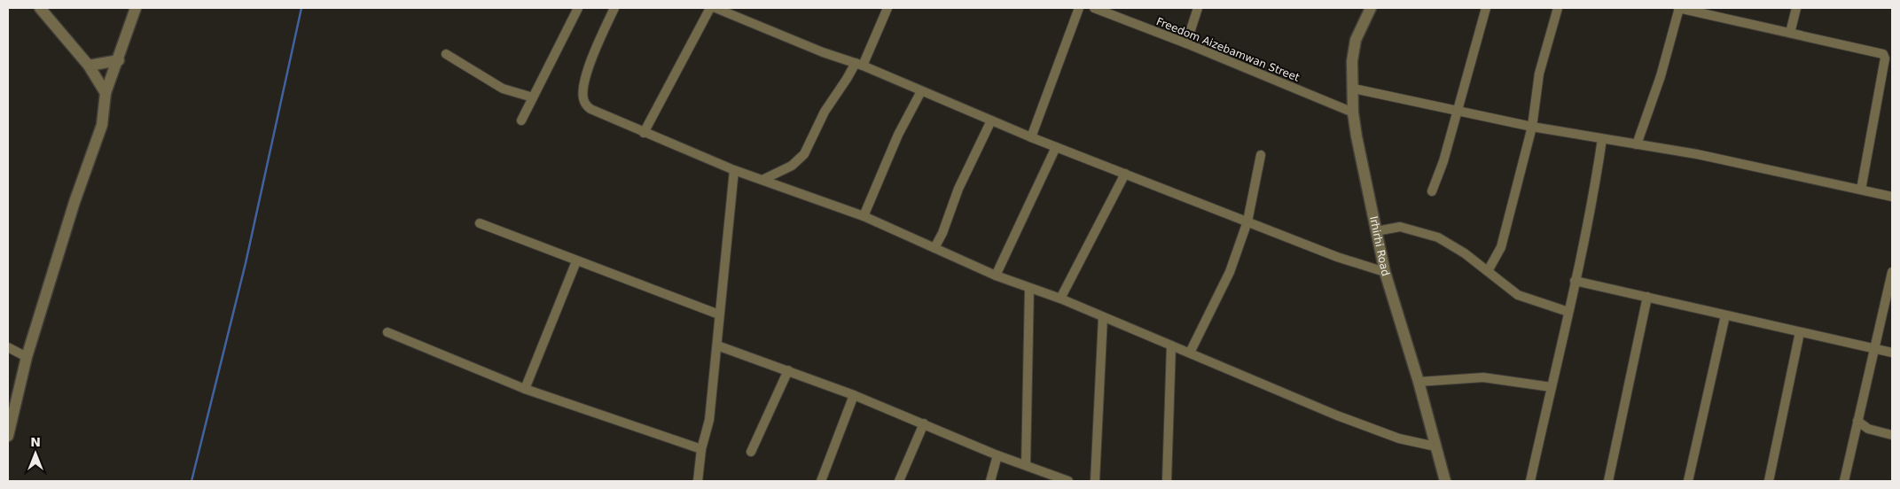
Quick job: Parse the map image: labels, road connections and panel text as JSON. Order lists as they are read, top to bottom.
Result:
{
  "streets": {
    "street": ["Freedom Aizebamwan Street", "Irhirhi Road"]
  },
  "crossings": [
    ["Freedom Aizebamwan Street", "Irhirhi Road"]
  ],
  "north": "top"
}
